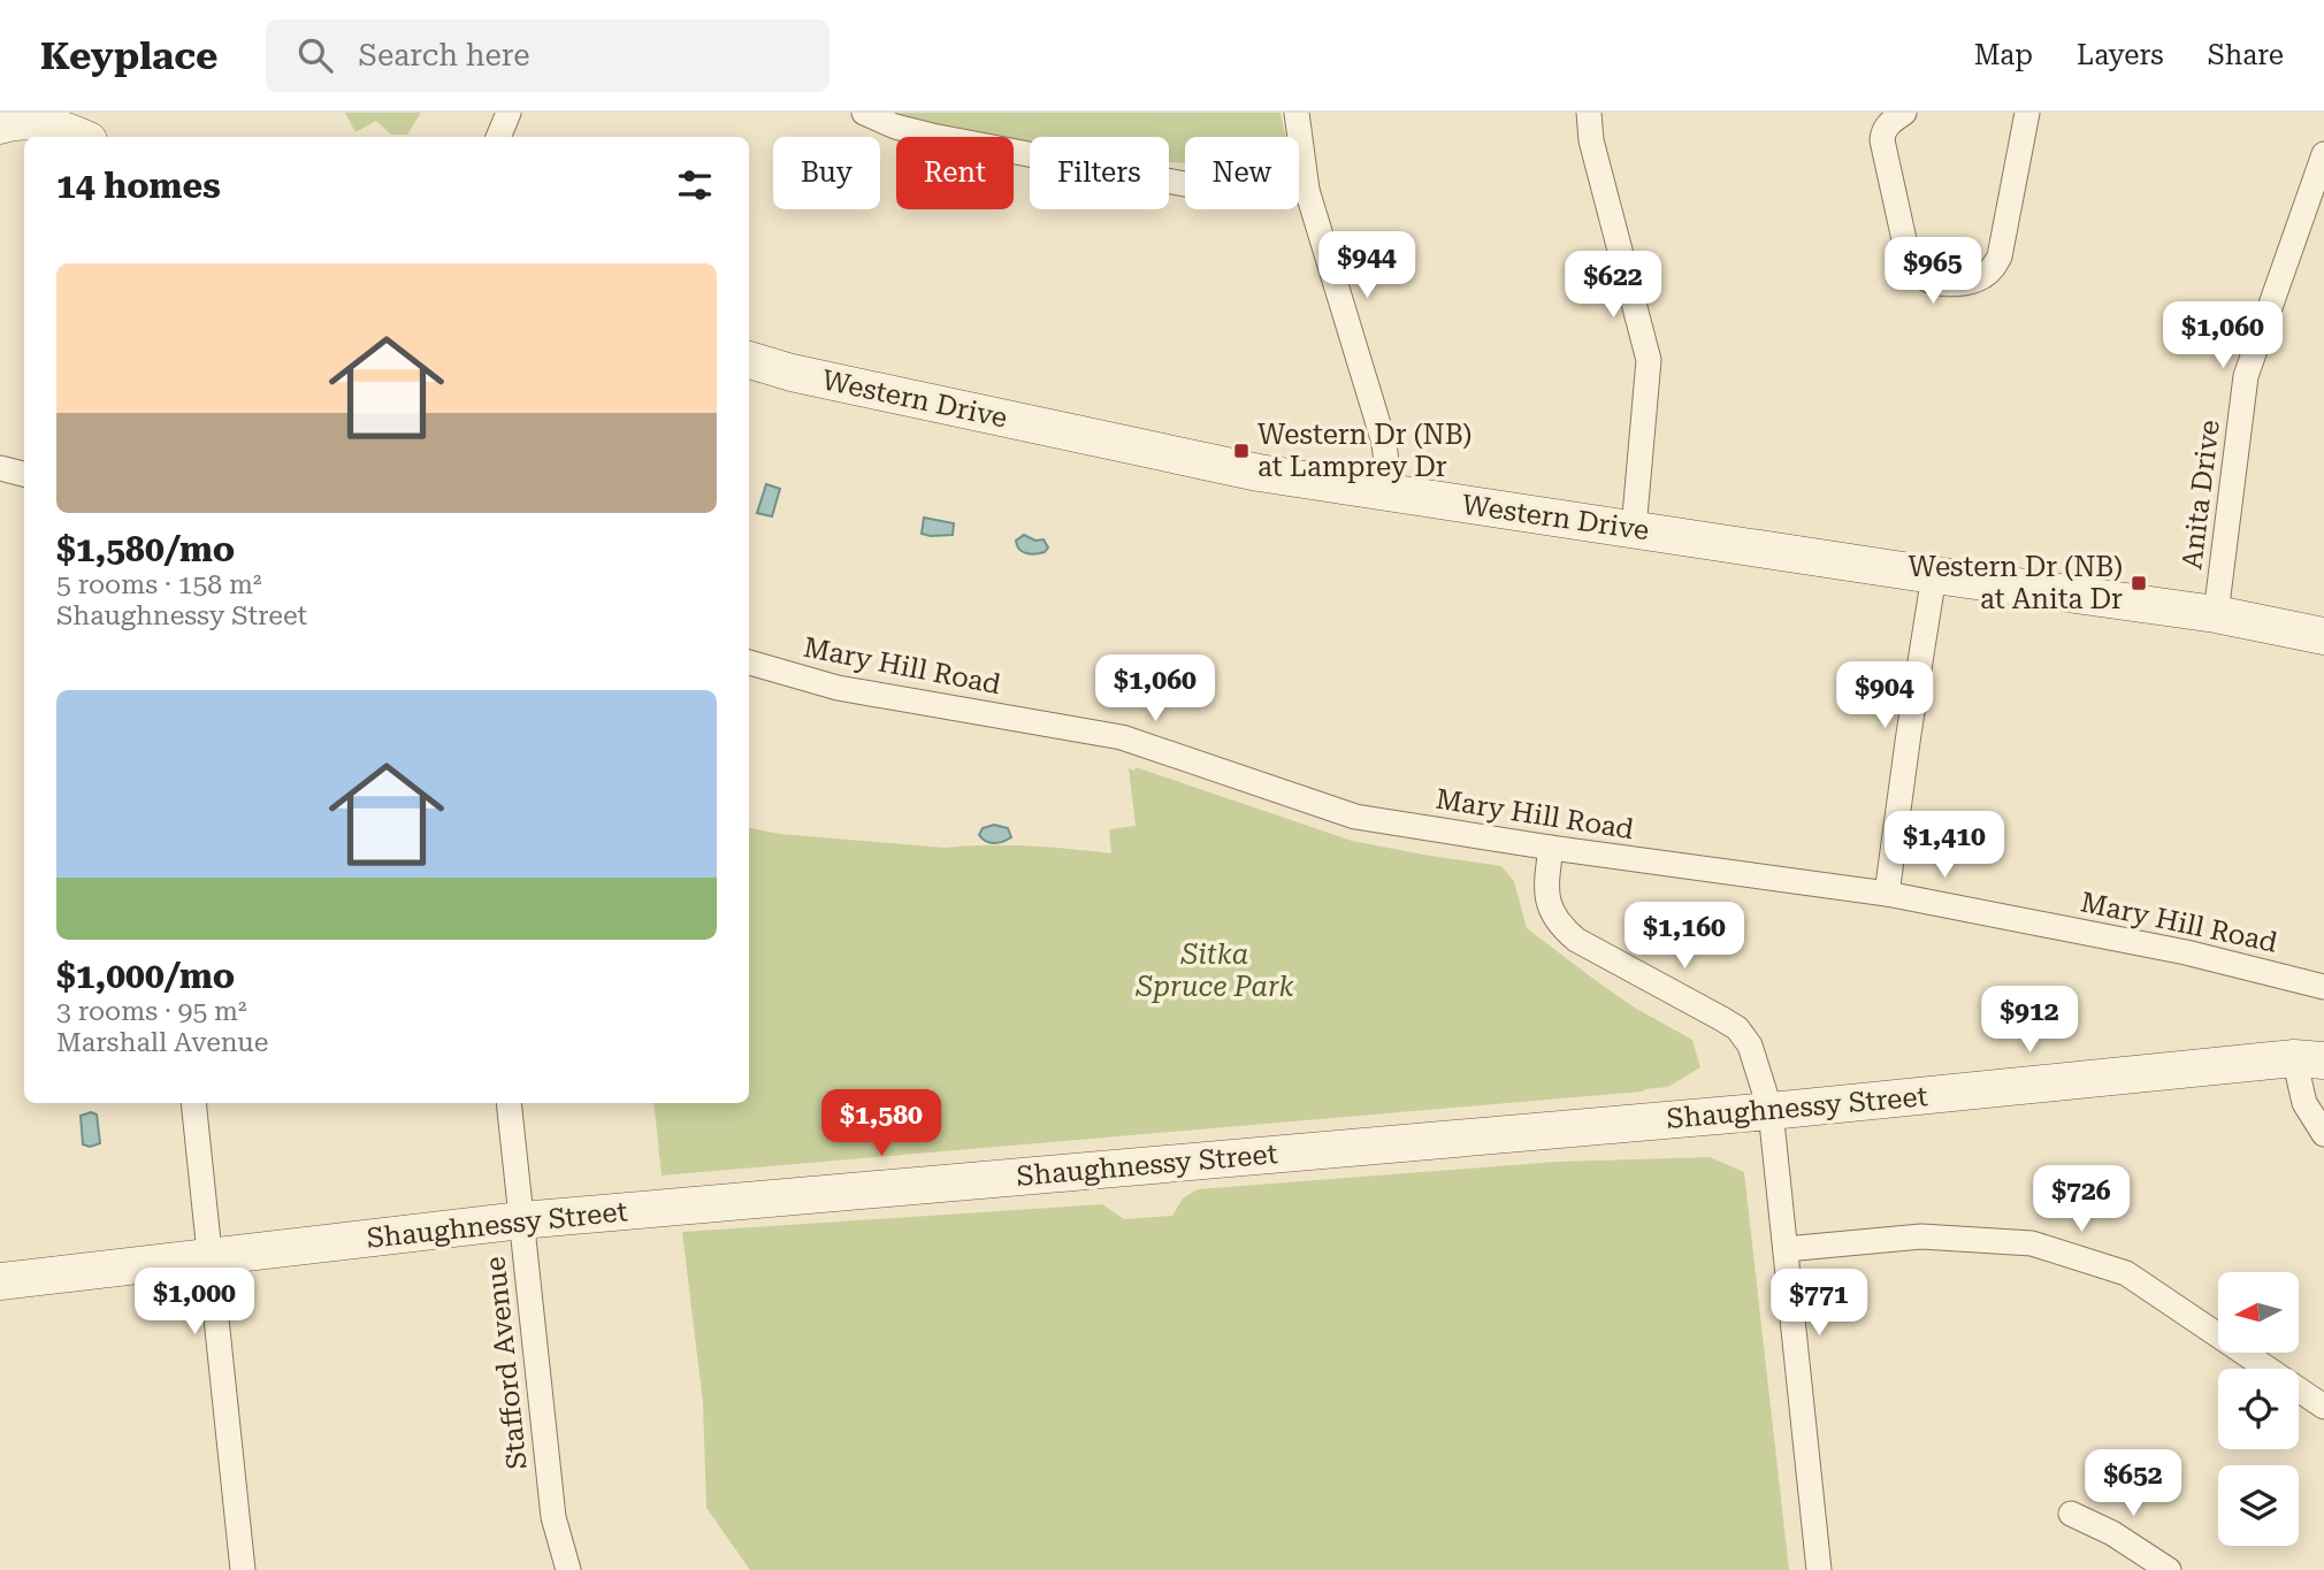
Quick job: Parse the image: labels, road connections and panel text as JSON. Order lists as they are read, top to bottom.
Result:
{
  "streets": {
    "main road": ["Western Drive", "Shaughnessy Street"],
    "street": ["Anita Drive", "Mary Hill Road", "Stafford Avenue"]
  },
  "crossings": [
    ["Western Drive", "Anita Drive"],
    ["Shaughnessy Street", "Stafford Avenue"]
  ],
  "parks": ["Sitka Spruce Park"],
  "places": {
    "transit": ["Western Dr (NB) at Lamprey Dr", "Western Dr (NB) at Anita Dr"]
  },
  "north": "left",
  "page": {
    "header": "Keyplace",
    "search": "Search here",
    "nav": ["Map", "Layers", "Share"],
    "chip": [
      "Buy",
      "Rent",
      "Filters",
      "New"
    ],
    "heading": "14 homes",
    "price": [
      "$944",
      "$965",
      "$622",
      "$1,060",
      "$1,060",
      "$904",
      "$1,410",
      "$1,160",
      "$912",
      "$1,580",
      "$726",
      "$1,000",
      "$771",
      "$652"
    ],
    "list": [
      {
        "name": "$1,580/mo",
        "note": "5 rooms · 158 m² · Shaughnessy Street"
      },
      {
        "name": "$1,000/mo",
        "note": "3 rooms · 95 m² · Marshall Avenue"
      }
    ]
  }
}
